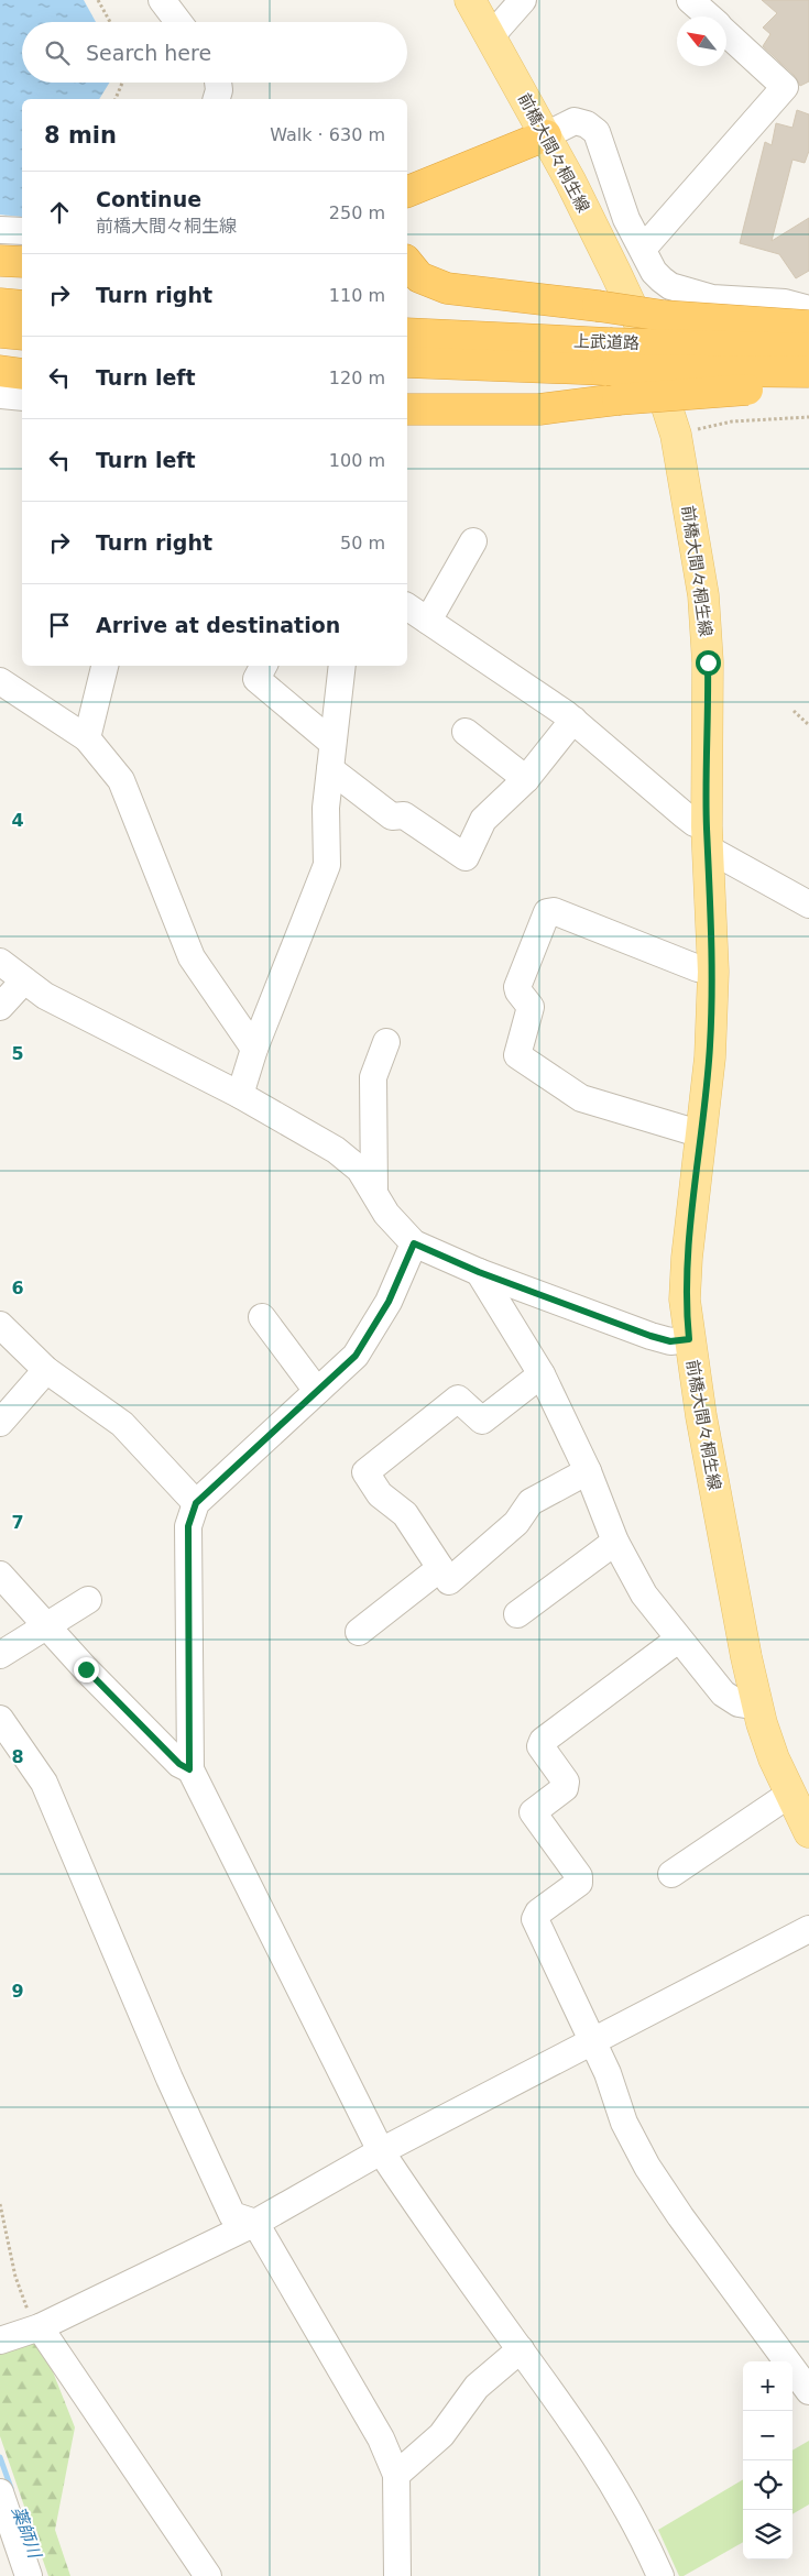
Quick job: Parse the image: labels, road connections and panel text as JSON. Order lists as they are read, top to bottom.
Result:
{
  "streets": {
    "highway": ["上武道路"],
    "main road": ["前橋大間々桐生線"]
  },
  "water": ["薬師川"],
  "north": "top left",
  "page": {
    "search": "Search here",
    "heading": ["8 min", "Walk · 630 m"],
    "list": [
      ["Continue", "前橋大間々桐生線", "250 m"],
      ["Turn right", "110 m"],
      ["Turn left", "120 m"],
      ["Turn left", "100 m"],
      ["Turn right", "50 m"],
      "Arrive at destination"
    ],
    "map_buttons": ["+", "−"]
  },
  "grid": {
    "rows": [
      "4",
      "5",
      "6",
      "7",
      "8",
      "9"
    ]
  }
}
